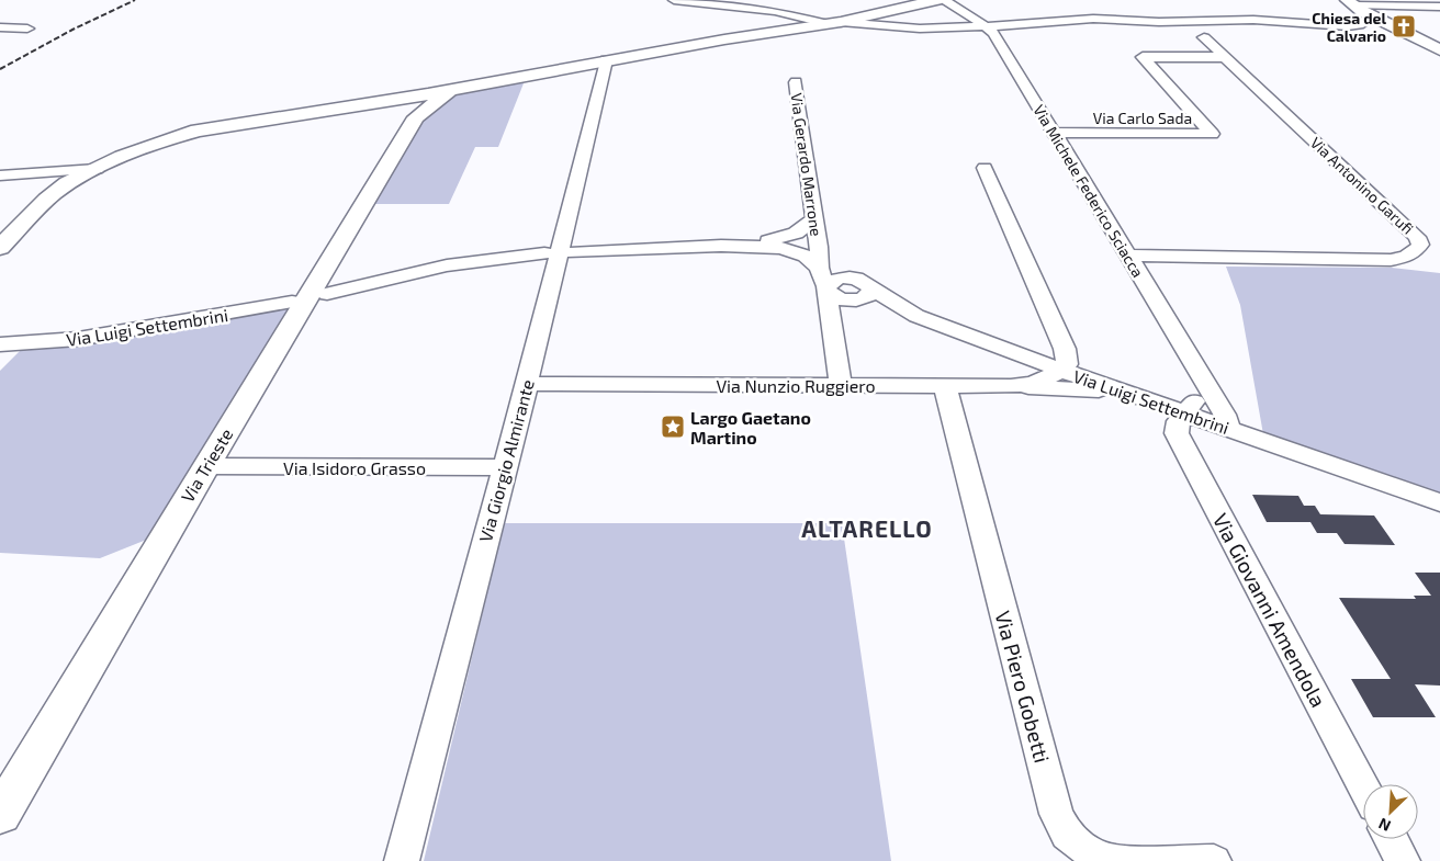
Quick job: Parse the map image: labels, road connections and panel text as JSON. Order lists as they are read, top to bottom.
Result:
{
  "streets": {
    "street": [
      "Via Carlo Sada",
      "Via Gerardo Marrone",
      "Via Antonino Garufi",
      "Via Michele Federico Sciacca",
      "Via Luigi Settembrini",
      "Via Nunzio Ruggiero",
      "Via Giorgio Almirante",
      "Via Trieste",
      "Via Isidoro Grasso",
      "Via Giovanni Amendola",
      "Via Piero Gobetti"
    ]
  },
  "crossings": [
    ["Via Carlo Sada", "Via Antonino Garufi"],
    ["Via Carlo Sada", "Via Michele Federico Sciacca"],
    ["Via Gerardo Marrone", "Via Luigi Settembrini"],
    ["Via Antonino Garufi", "Via Michele Federico Sciacca"],
    ["Via Michele Federico Sciacca", "Via Luigi Settembrini"],
    ["Via Luigi Settembrini", "Via Nunzio Ruggiero"],
    ["Via Luigi Settembrini", "Via Giovanni Amendola"],
    ["Via Nunzio Ruggiero", "Via Giorgio Almirante"],
    ["Via Nunzio Ruggiero", "Via Piero Gobetti"],
    ["Via Giorgio Almirante", "Via Isidoro Grasso"],
    ["Via Trieste", "Via Isidoro Grasso"]
  ],
  "districts": ["ALTARELLO"],
  "places": {
    "church": ["Chiesa del Calvario"],
    "place": ["Largo Gaetano Martino"]
  },
  "north": "bottom left"
}
